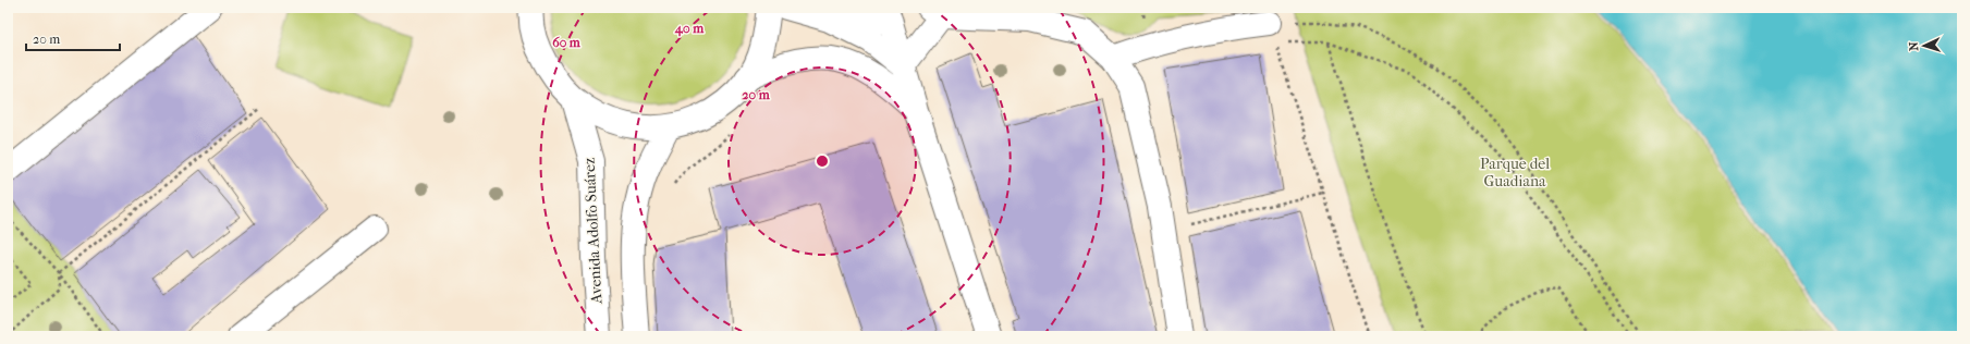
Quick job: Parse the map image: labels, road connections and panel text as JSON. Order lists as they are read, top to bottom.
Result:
{
  "streets": {
    "main road": ["Avenida Adolfo Suárez"]
  },
  "parks": ["Parque del Guadiana"],
  "scale_bar": "20 m",
  "north": "left",
  "rings": ["40 m", "60 m", "20 m"]
}
